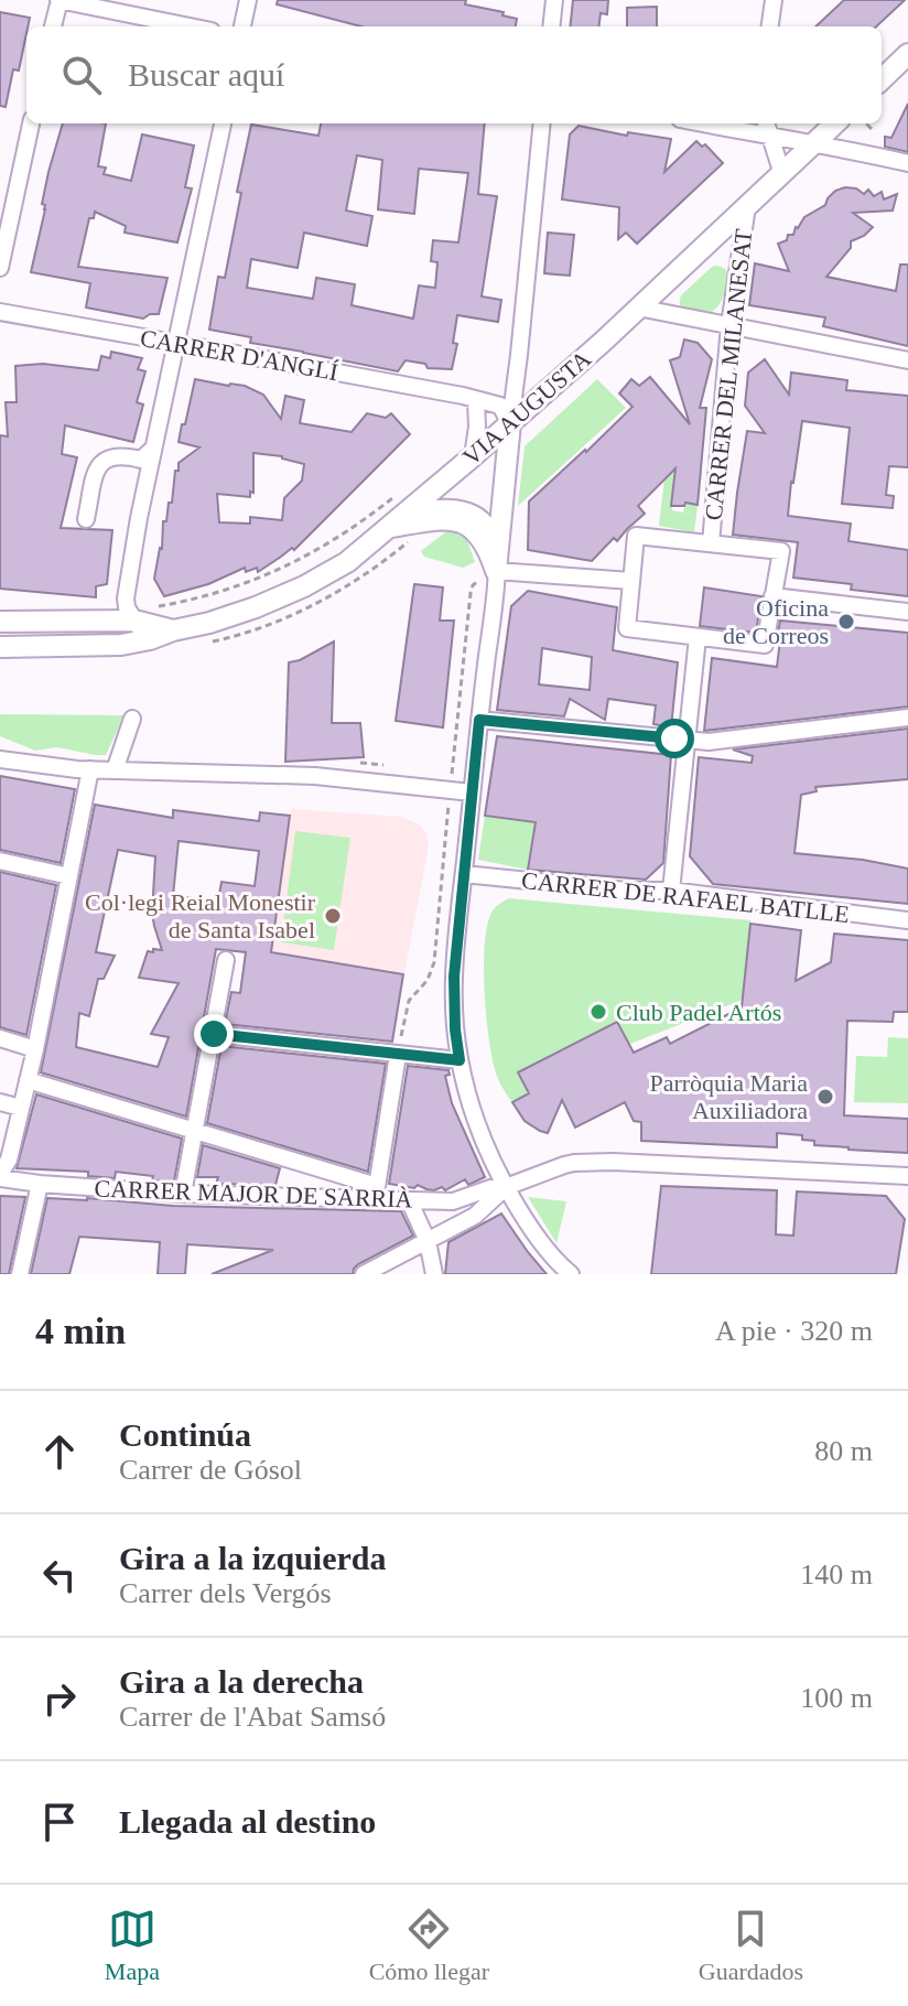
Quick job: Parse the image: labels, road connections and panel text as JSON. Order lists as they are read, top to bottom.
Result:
{
  "streets": {
    "main road": ["VIA AUGUSTA"],
    "street": [
      "CARRER D'ANGLÍ",
      "CARRER DEL MILANESAT",
      "CARRER DE RAFAEL BATLLE",
      "CARRER MAJOR DE SARRIÀ"
    ]
  },
  "crossings": [
    ["CARRER D'ANGLÍ", "VIA AUGUSTA"],
    ["CARRER DEL MILANESAT", "VIA AUGUSTA"]
  ],
  "places": [
    "Oficina de Correos",
    "Col·legi Reial Monestir de Santa Isabel",
    "Club Padel Artós",
    "Parròquia Maria Auxiliadora"
  ],
  "page": {
    "search": "Buscar aquí",
    "heading": ["4 min", "A pie · 320 m"],
    "list": [
      ["Continúa", "Carrer de Gósol", "80 m"],
      ["Gira a la izquierda", "Carrer dels Vergós", "140 m"],
      ["Gira a la derecha", "Carrer de l'Abat Samsó", "100 m"],
      "Llegada al destino"
    ],
    "nav": ["Mapa", "Cómo llegar", "Guardados"]
  }
}
